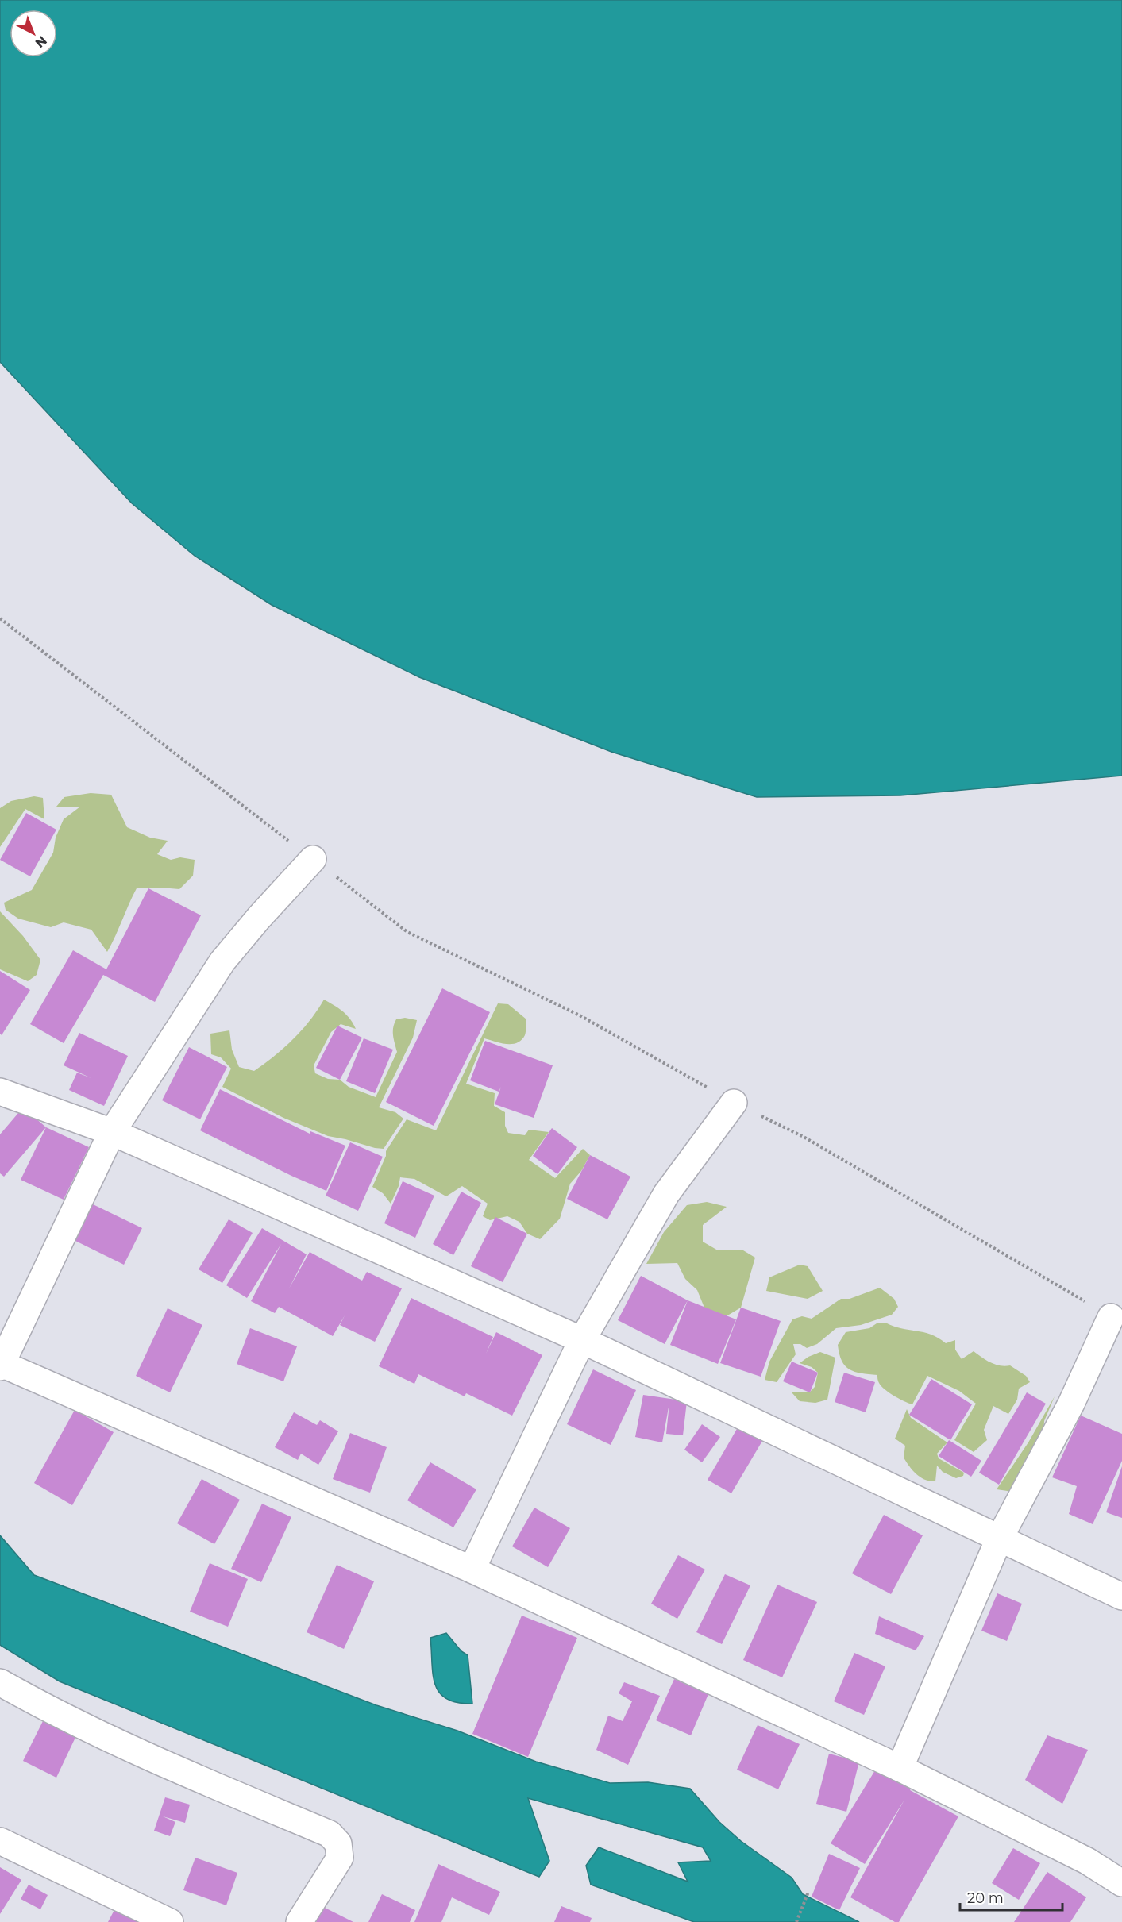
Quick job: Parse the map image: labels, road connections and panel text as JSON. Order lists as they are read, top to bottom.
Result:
{
  "scale_bar": "20 m",
  "north": "bottom right"
}
